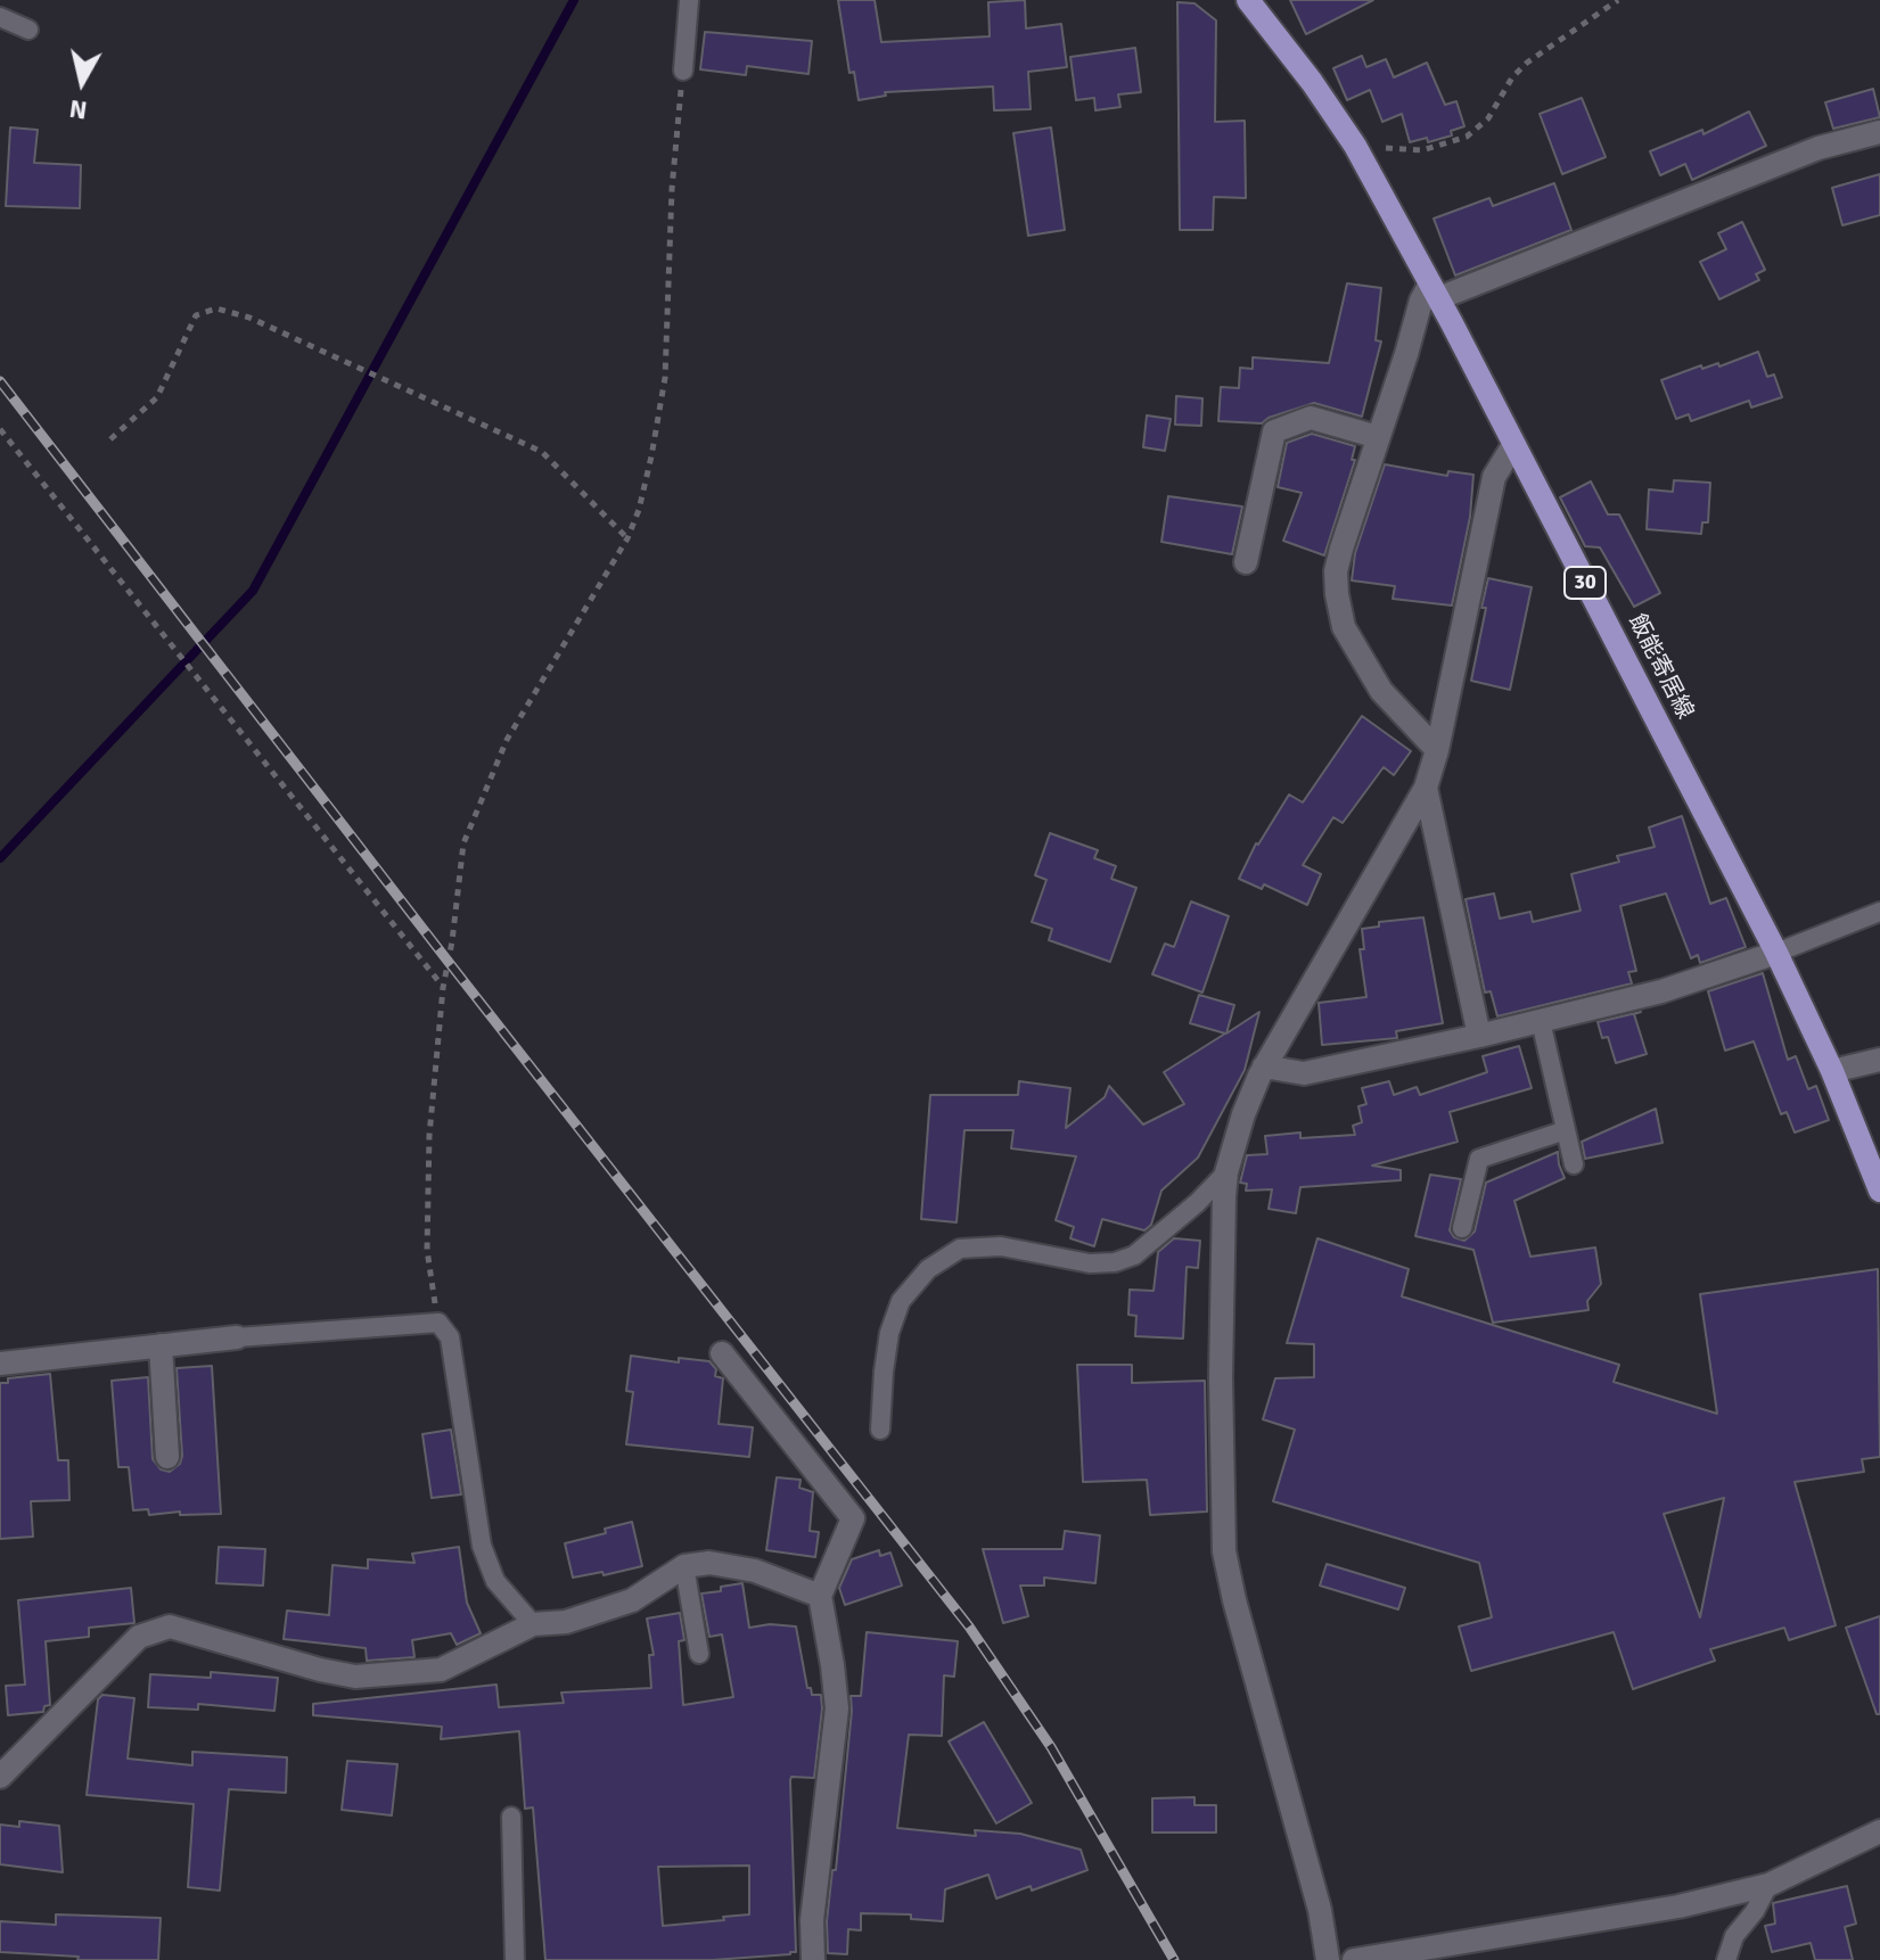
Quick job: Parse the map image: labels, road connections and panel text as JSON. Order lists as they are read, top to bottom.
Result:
{
  "streets": {
    "main road": ["30", "飯能寄居線"]
  },
  "north": "bottom"
}
